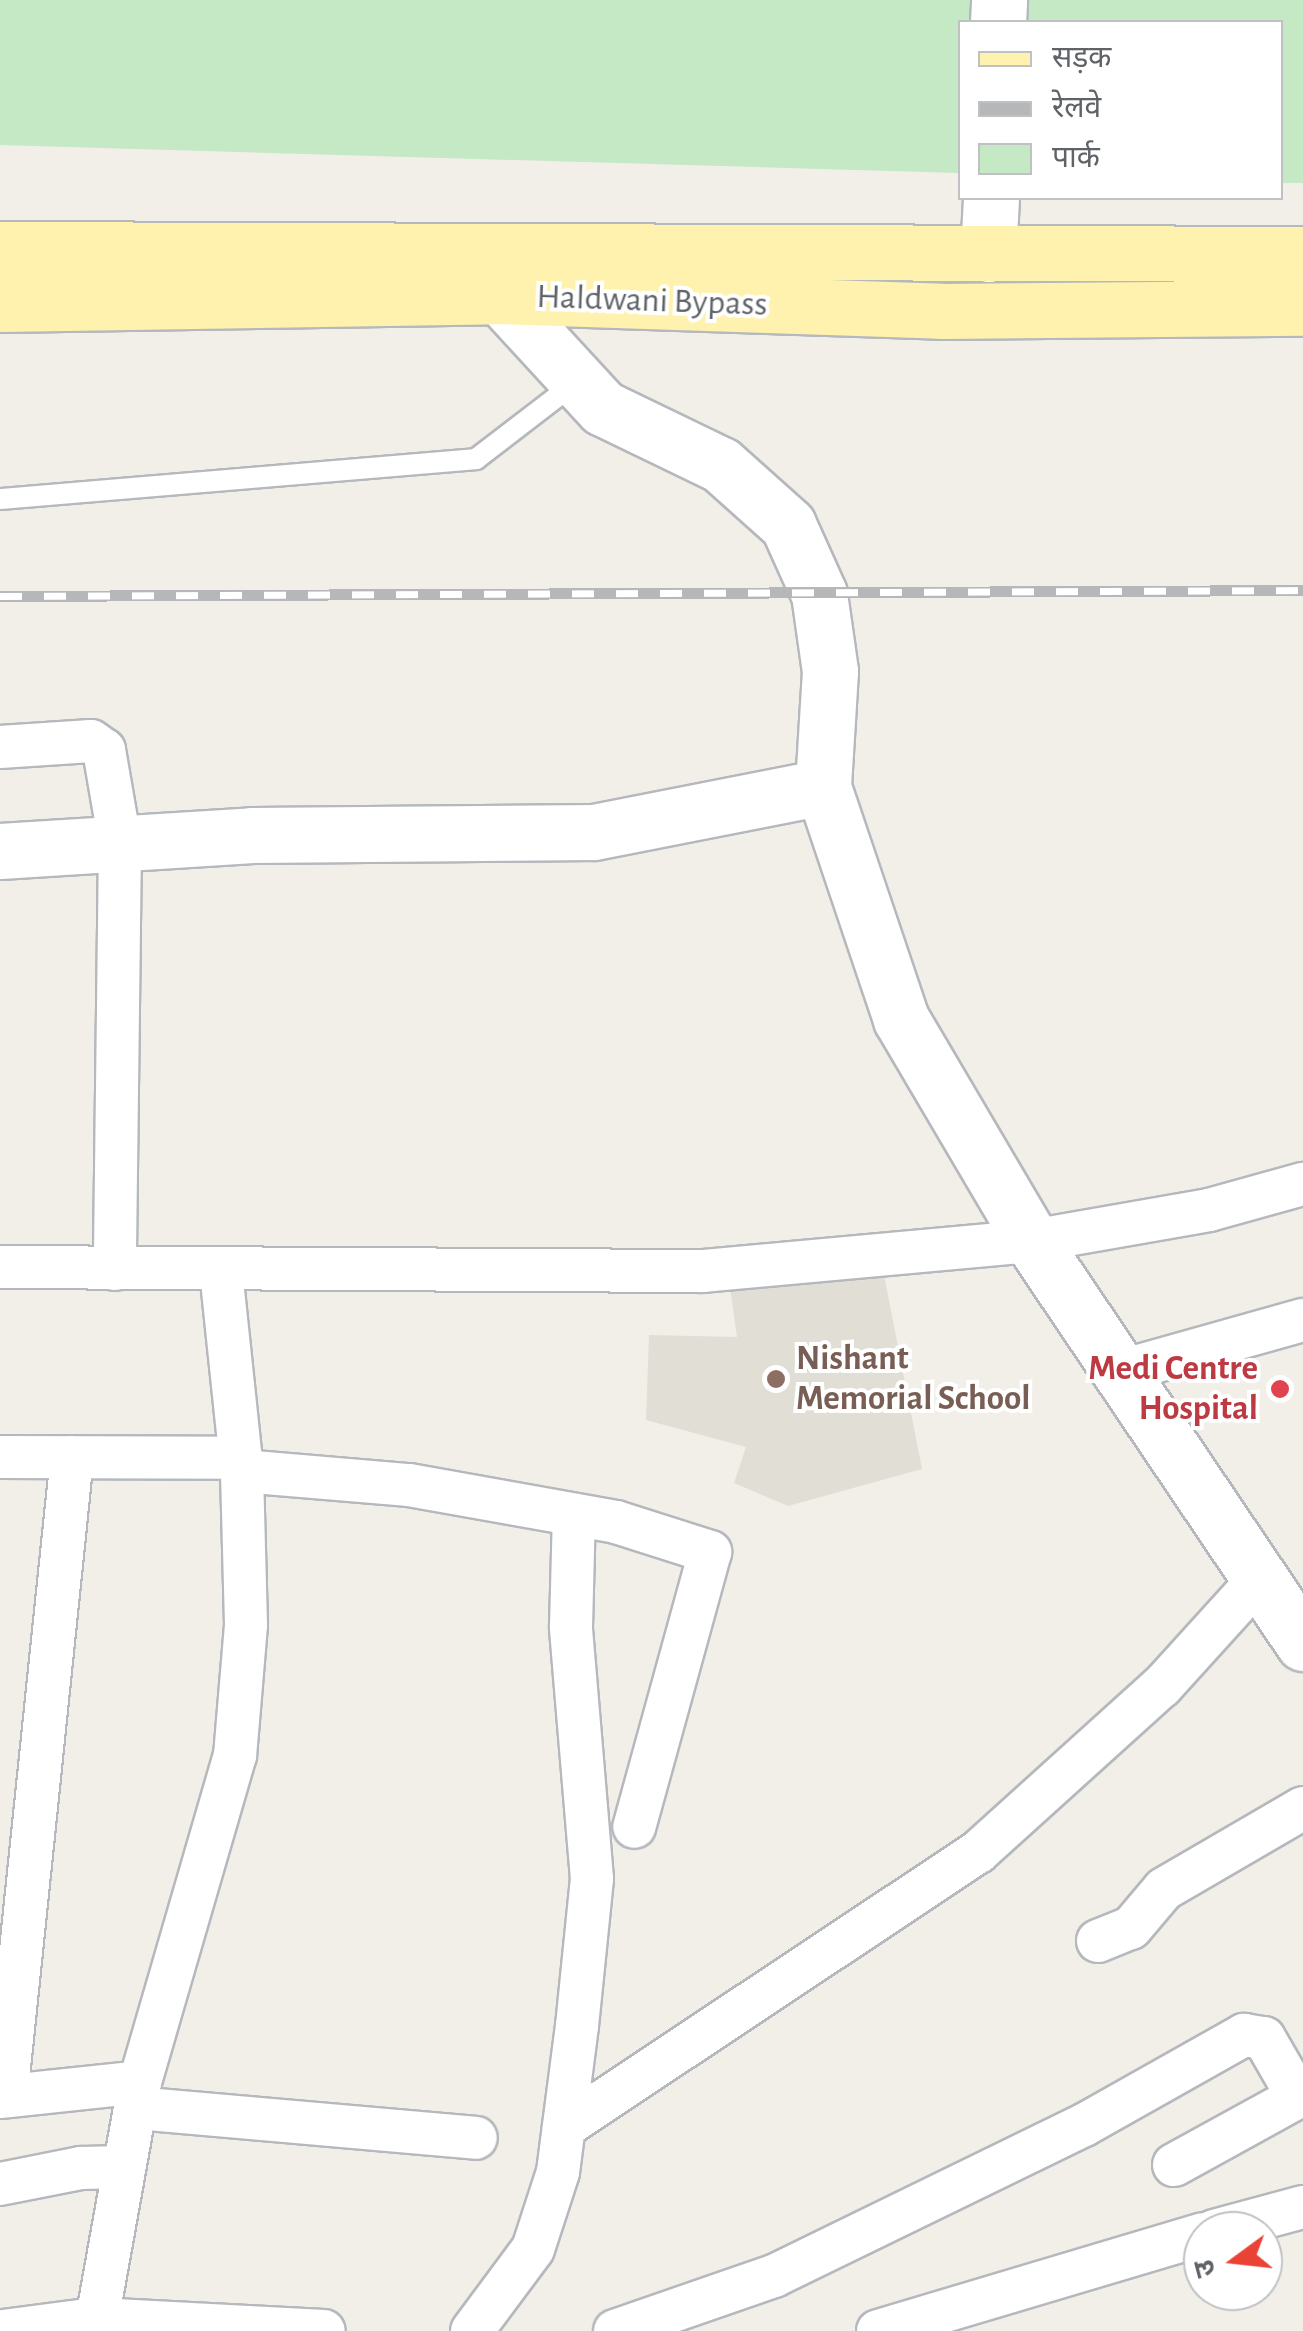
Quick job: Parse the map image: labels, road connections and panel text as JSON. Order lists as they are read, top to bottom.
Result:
{
  "streets": {
    "main road": ["Haldwani Bypass"]
  },
  "places": ["Nishant Memorial School", "Medi Centre Hospital"],
  "legend": ["सड़क", "रेलवे", "पार्क"],
  "north": "left"
}
